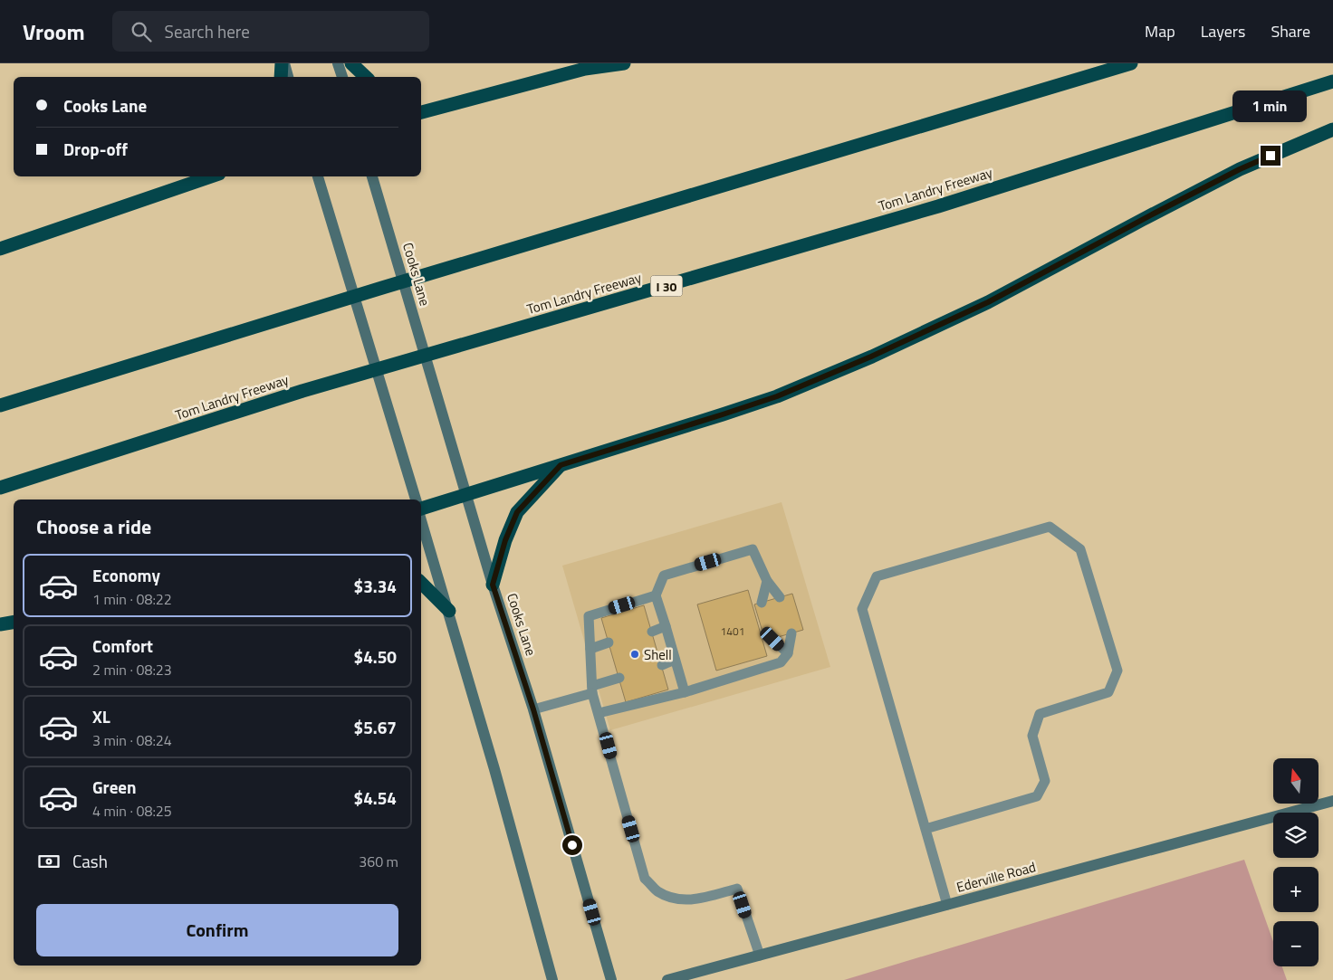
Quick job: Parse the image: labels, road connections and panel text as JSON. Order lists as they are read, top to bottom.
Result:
{
  "streets": {
    "highway": ["Tom Landry Freeway", "I 30"],
    "main road": ["Cooks Lane", "Ederville Road"]
  },
  "places": ["Shell"],
  "house_numbers": ["1401"],
  "north": "top",
  "page": {
    "header": "Vroom",
    "search": "Search here",
    "nav": ["Map", "Layers", "Share"],
    "banner": ["Cooks Lane", "Drop-off"],
    "bubble": "1 min",
    "heading": "Choose a ride",
    "list": [
      {
        "name": "Economy",
        "note": "1 min · 08:22",
        "value": "$3.34"
      },
      {
        "name": "Comfort",
        "note": "2 min · 08:23",
        "value": "$4.50"
      },
      {
        "name": "XL",
        "note": "3 min · 08:24",
        "value": "$5.67"
      },
      {
        "name": "Green",
        "note": "4 min · 08:25",
        "value": "$4.54"
      }
    ],
    "map_buttons": ["+", "−"],
    "pay": ["Cash", "360 m"],
    "buttons": "Confirm"
  }
}
